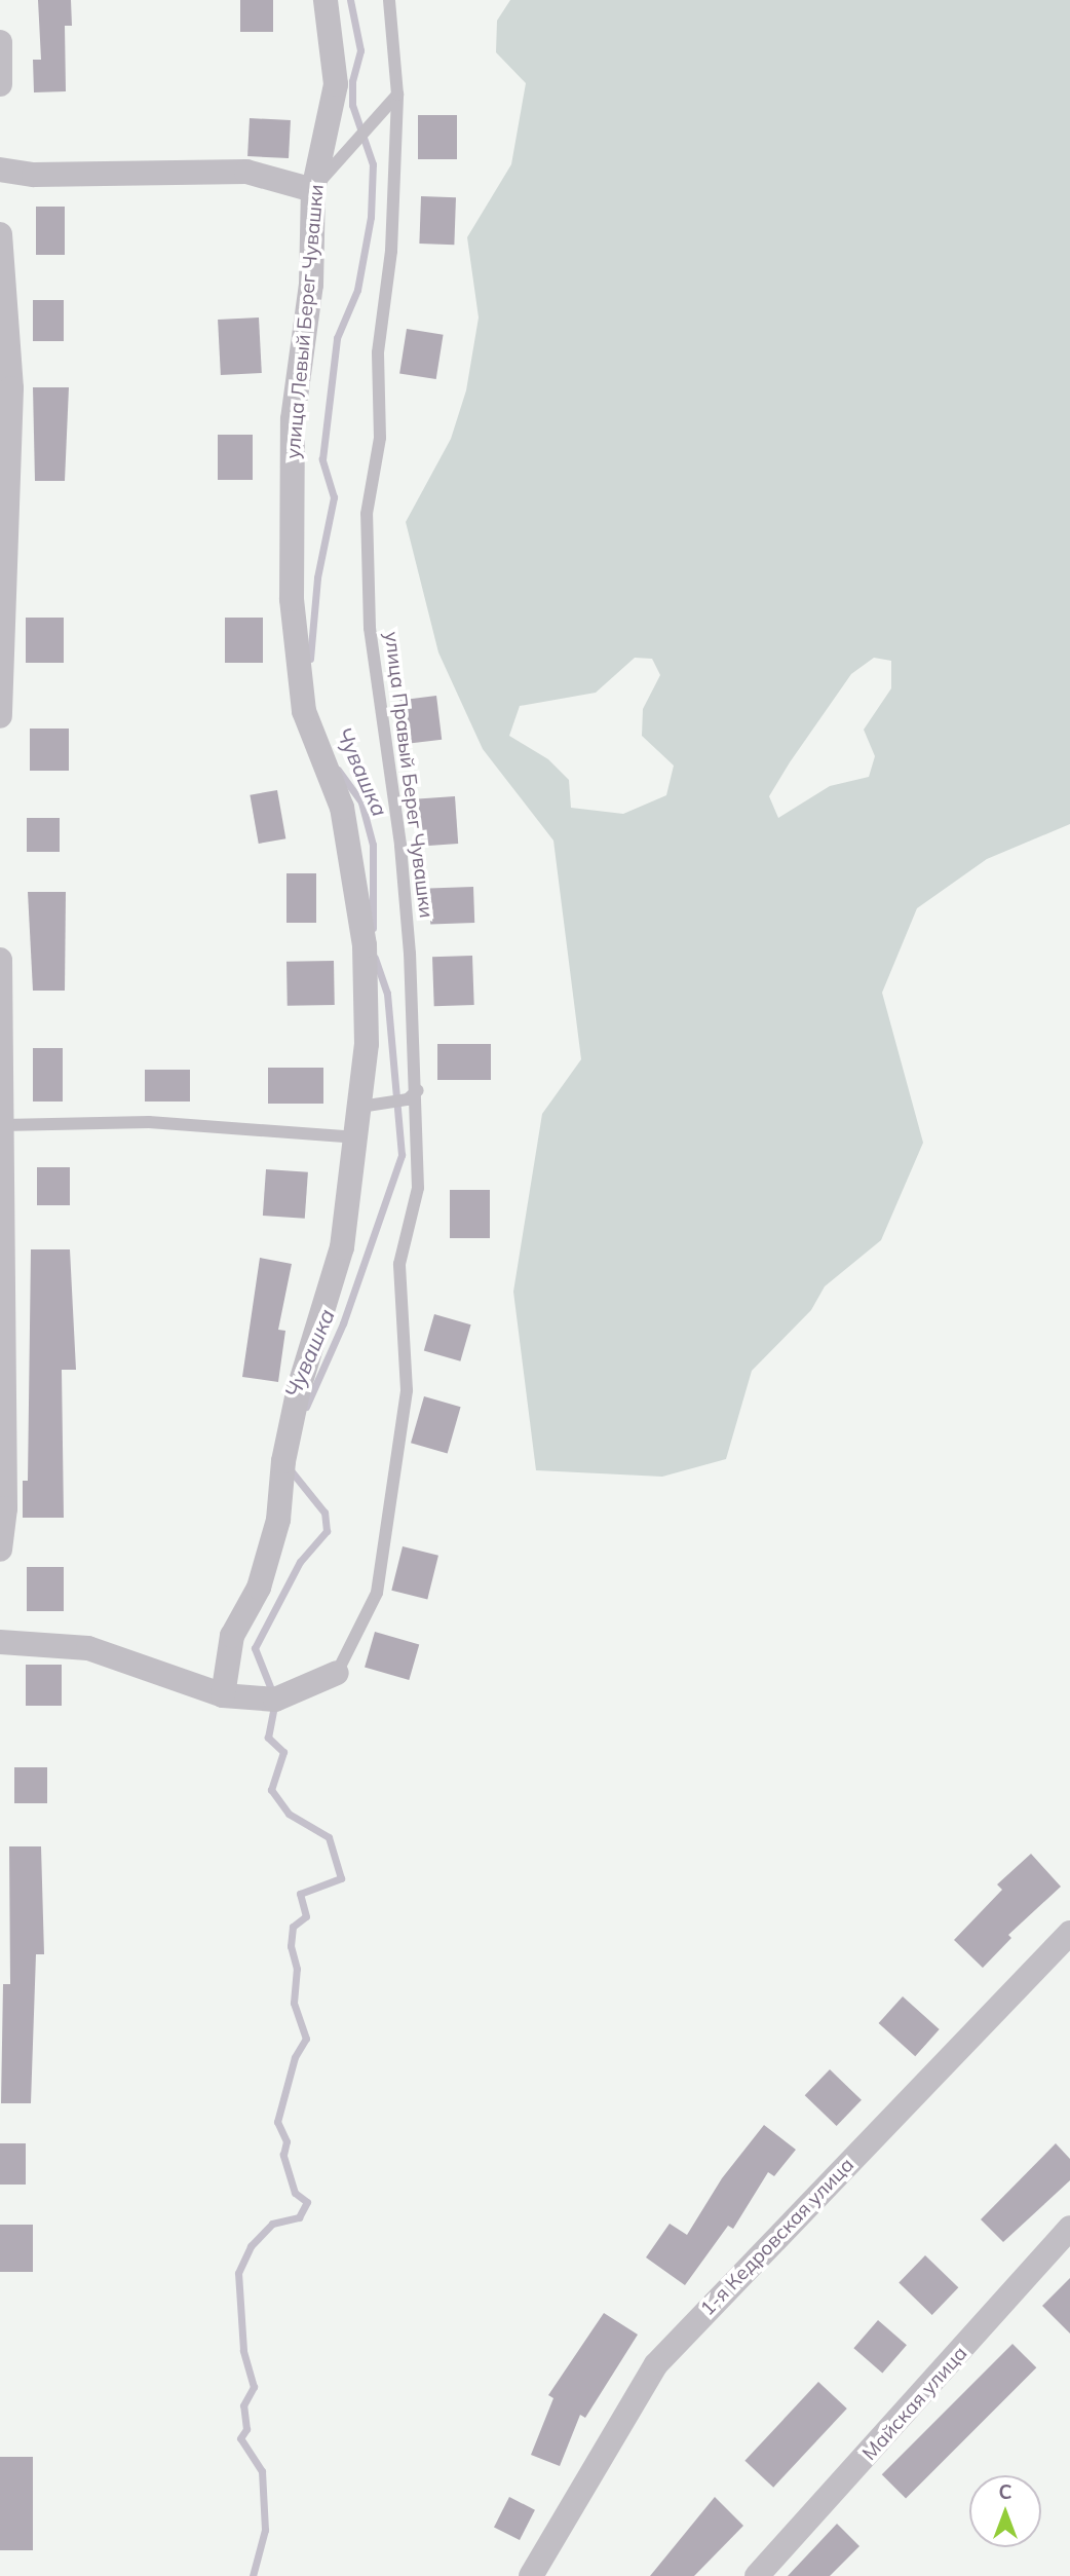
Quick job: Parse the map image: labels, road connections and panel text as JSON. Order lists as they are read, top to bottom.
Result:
{
  "streets": {
    "street": ["улица Левый Берег Чувашки", "1-я Кедровская улица", "Майская улица"],
    "lane": ["улица Правый Берег Чувашки"]
  },
  "water": ["Чувашка"],
  "north": "top"
}
